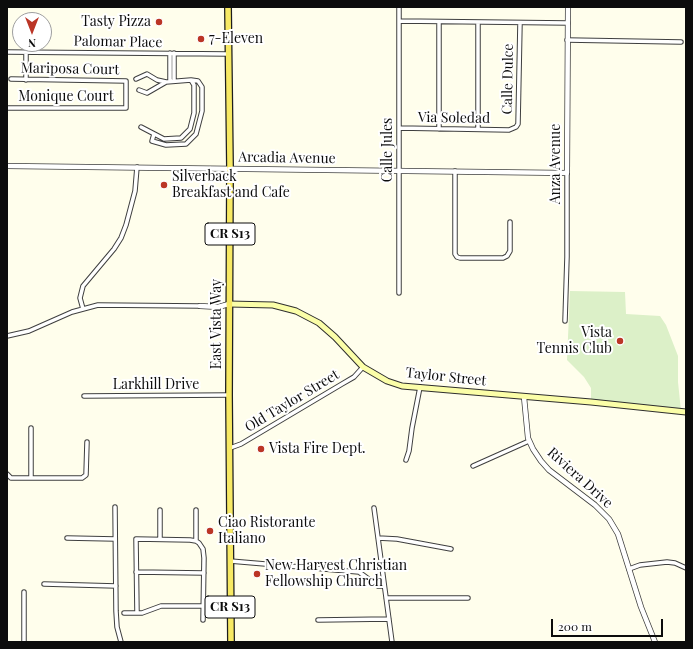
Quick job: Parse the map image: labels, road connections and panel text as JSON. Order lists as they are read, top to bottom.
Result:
{
  "streets": {
    "main road": ["CR S13", "East Vista Way", "Taylor Street"],
    "street": [
      "Palomar Place",
      "Mariposa Court",
      "Calle Dulce",
      "Monique Court",
      "Via Soledad",
      "Calle Jules",
      "Arcadia Avenue",
      "Anza Avenue",
      "Larkhill Drive",
      "Old Taylor Street",
      "Riviera Drive"
    ]
  },
  "crossings": [
    ["Palomar Place", "East Vista Way"],
    ["Mariposa Court", "Monique Court"],
    ["Calle Dulce", "Via Soledad"],
    ["Via Soledad", "Calle Jules"],
    ["Calle Jules", "Arcadia Avenue"],
    ["Arcadia Avenue", "Anza Avenue"],
    ["Arcadia Avenue", "East Vista Way"],
    ["East Vista Way", "Taylor Street"],
    ["East Vista Way", "Larkhill Drive"],
    ["East Vista Way", "Old Taylor Street"],
    ["Taylor Street", "Old Taylor Street"],
    ["Taylor Street", "Riviera Drive"]
  ],
  "places": [
    "Tasty Pizza",
    "7-Eleven",
    "Silverback Breakfast and Cafe",
    "Vista Tennis Club",
    "Vista Fire Dept.",
    "Ciao Ristorante Italiano",
    "New Harvest Christian Fellowship Church"
  ],
  "scale_bar": "200 m",
  "north": "bottom"
}
